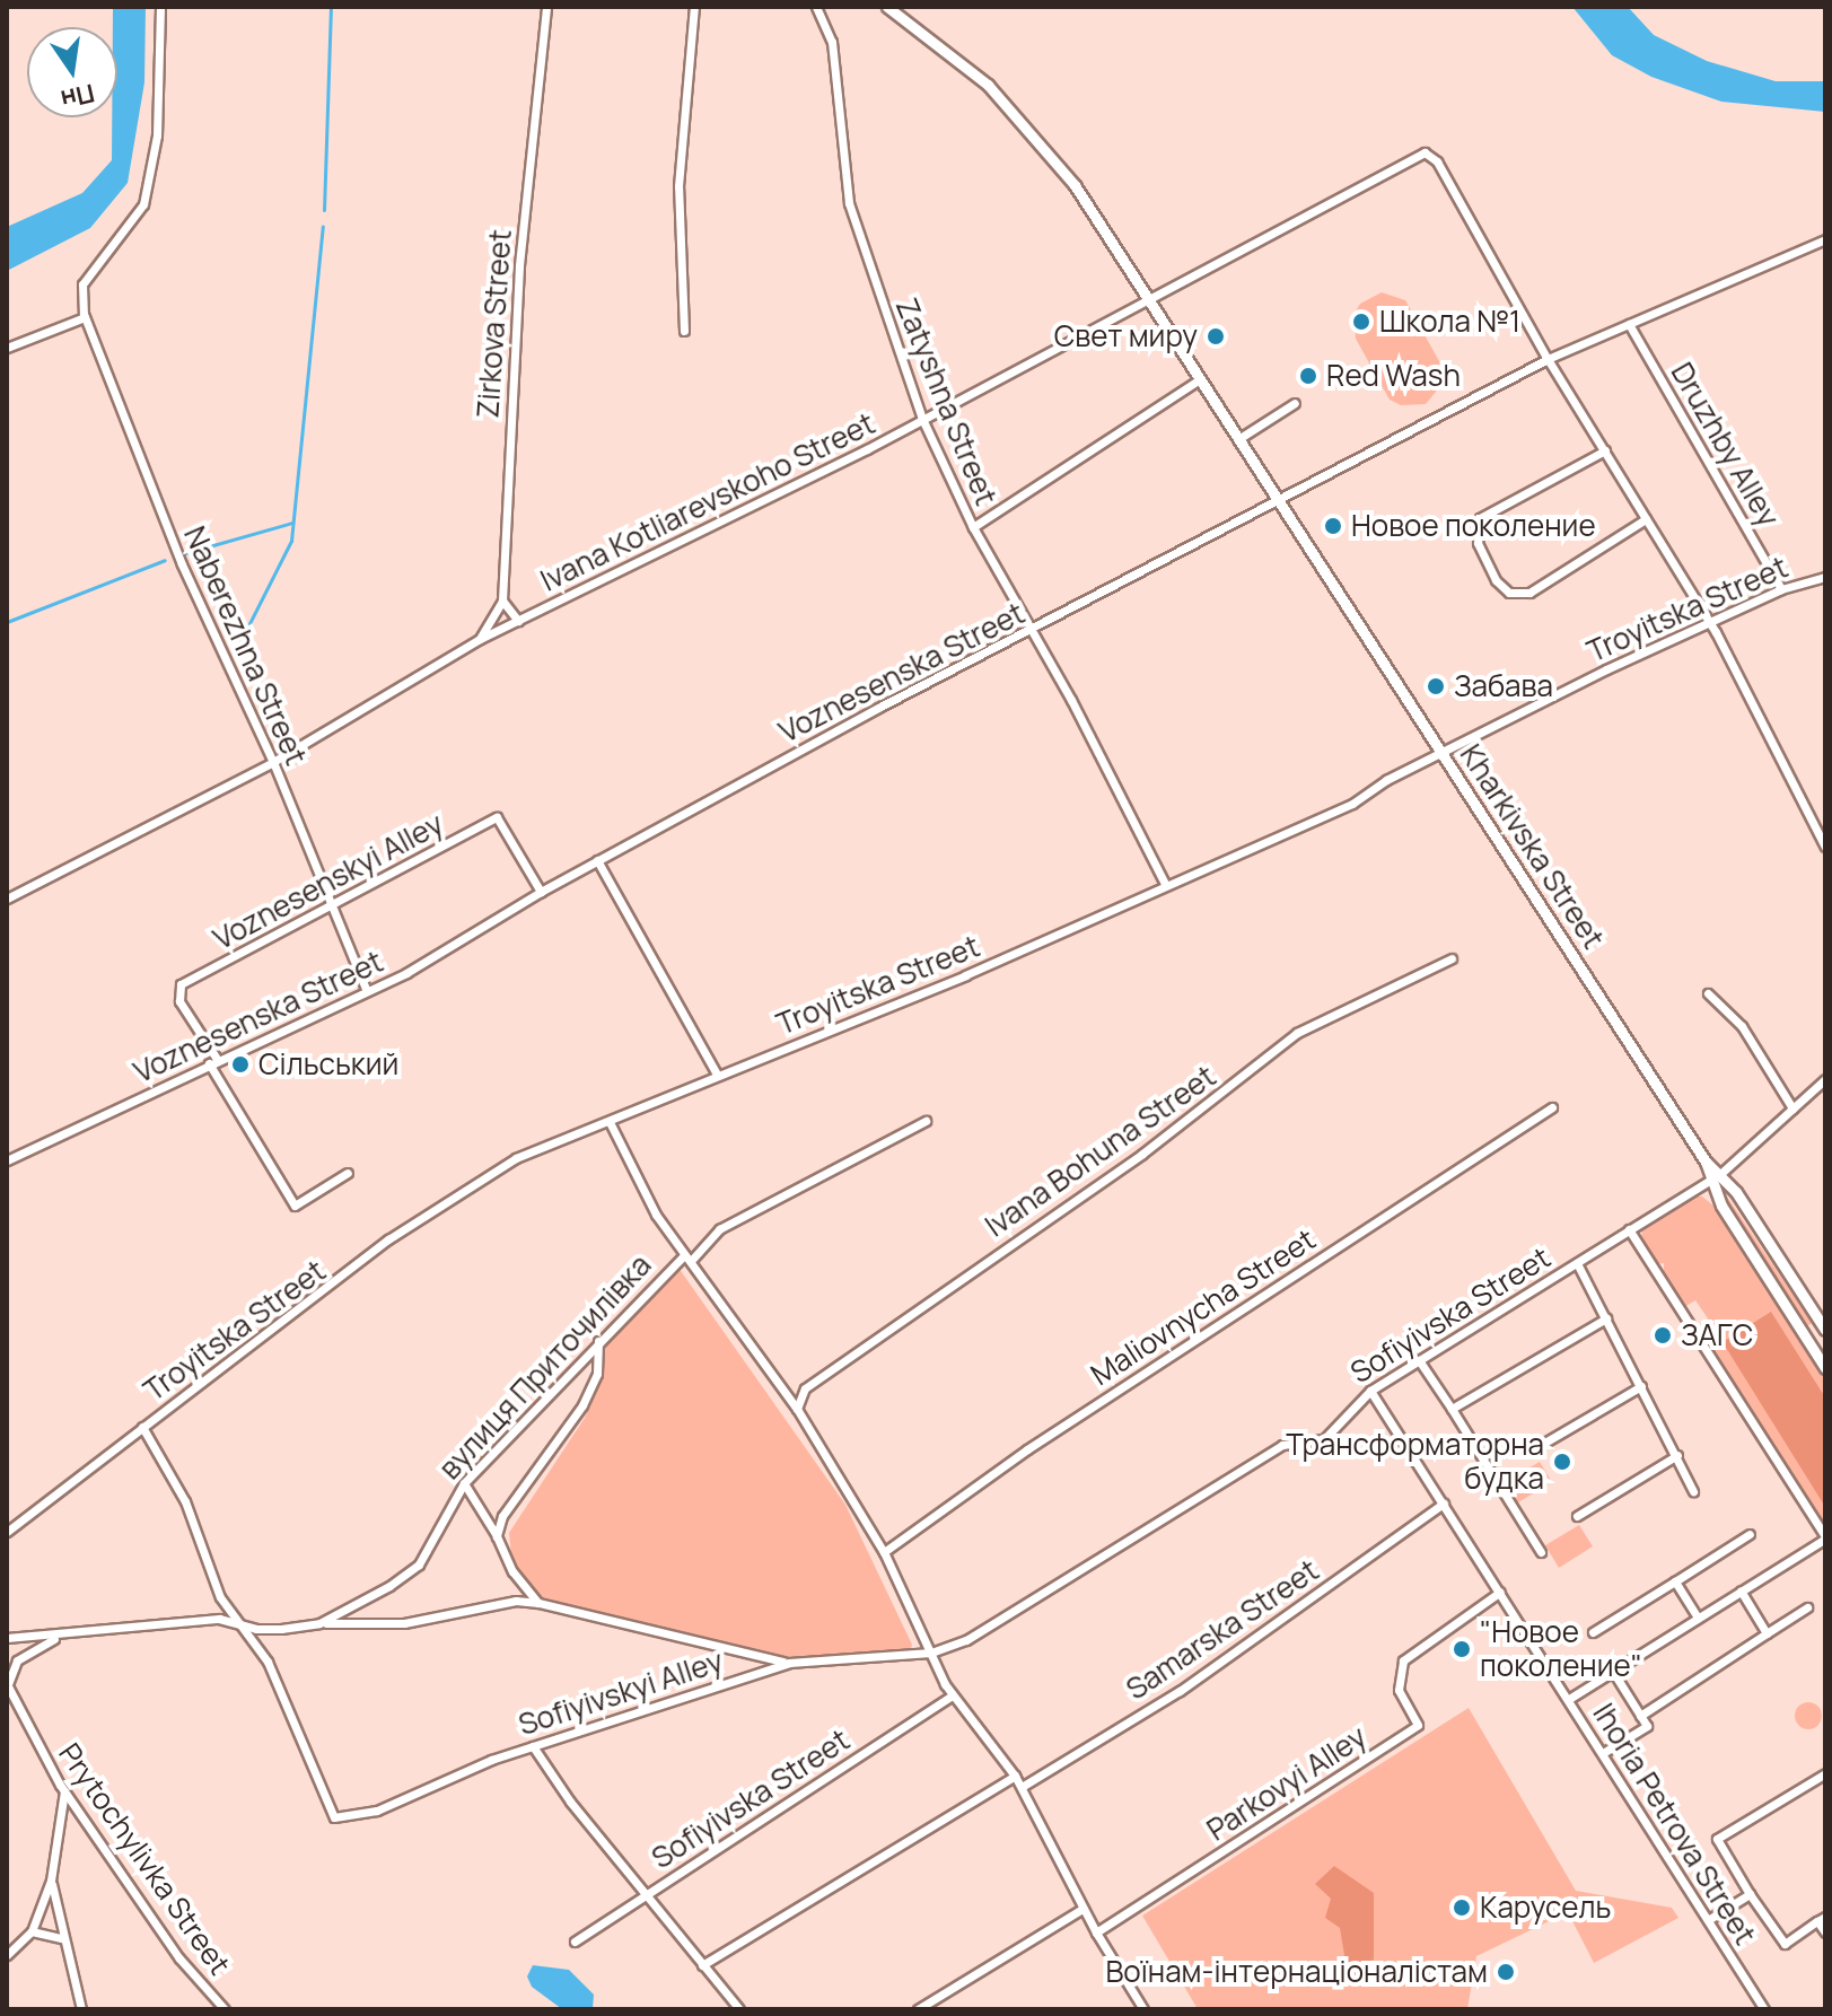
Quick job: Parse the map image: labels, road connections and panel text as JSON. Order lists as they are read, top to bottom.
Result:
{
  "streets": {
    "street": [
      "Zirkova Street",
      "Zatyshna Street",
      "Druzhby Alley",
      "Ivana Kotliarevskoho Street",
      "Troyitska Street",
      "Naberezhna Street",
      "Voznesenska Street",
      "Kharkivska Street",
      "Voznesenskyi Alley",
      "Ivana Bohuna Street",
      "Maliovnycha Street",
      "Sofiyivska Street",
      "вулиця Приточилівка",
      "Samarska Street",
      "Sofiyivskyi Alley",
      "Parkovyi Alley",
      "Ihoria Petrova Street",
      "Prytochylivka Street"
    ]
  },
  "crossings": [
    ["Zirkova Street", "Ivana Kotliarevskoho Street"],
    ["Zatyshna Street", "Ivana Kotliarevskoho Street"],
    ["Zatyshna Street", "Troyitska Street"],
    ["Zatyshna Street", "Voznesenska Street"],
    ["Druzhby Alley", "Troyitska Street"],
    ["Druzhby Alley", "Voznesenska Street"],
    ["Ivana Kotliarevskoho Street", "Naberezhna Street"],
    ["Ivana Kotliarevskoho Street", "Voznesenska Street"],
    ["Ivana Kotliarevskoho Street", "Kharkivska Street"],
    ["Troyitska Street", "Kharkivska Street"],
    ["Naberezhna Street", "Voznesenska Street"],
    ["Naberezhna Street", "Voznesenskyi Alley"],
    ["Voznesenska Street", "Kharkivska Street"],
    ["Voznesenska Street", "Voznesenskyi Alley"],
    ["Kharkivska Street", "Sofiyivska Street"],
    ["Sofiyivska Street", "Sofiyivskyi Alley"],
    ["Sofiyivska Street", "Ihoria Petrova Street"],
    ["вулиця Приточилівка", "Sofiyivskyi Alley"],
    ["Samarska Street", "Ihoria Petrova Street"],
    ["Parkovyi Alley", "Ihoria Petrova Street"]
  ],
  "places": [
    "Школа №1",
    "Свет миру",
    "Red Wash",
    "Новое поколение",
    "Забава",
    "Сільський",
    "ЗАГС",
    "Трансформаторна будка",
    "\"Новое поколение\"",
    "Карусель",
    "Воїнам-інтернаціоналістам"
  ],
  "north": "bottom"
}
